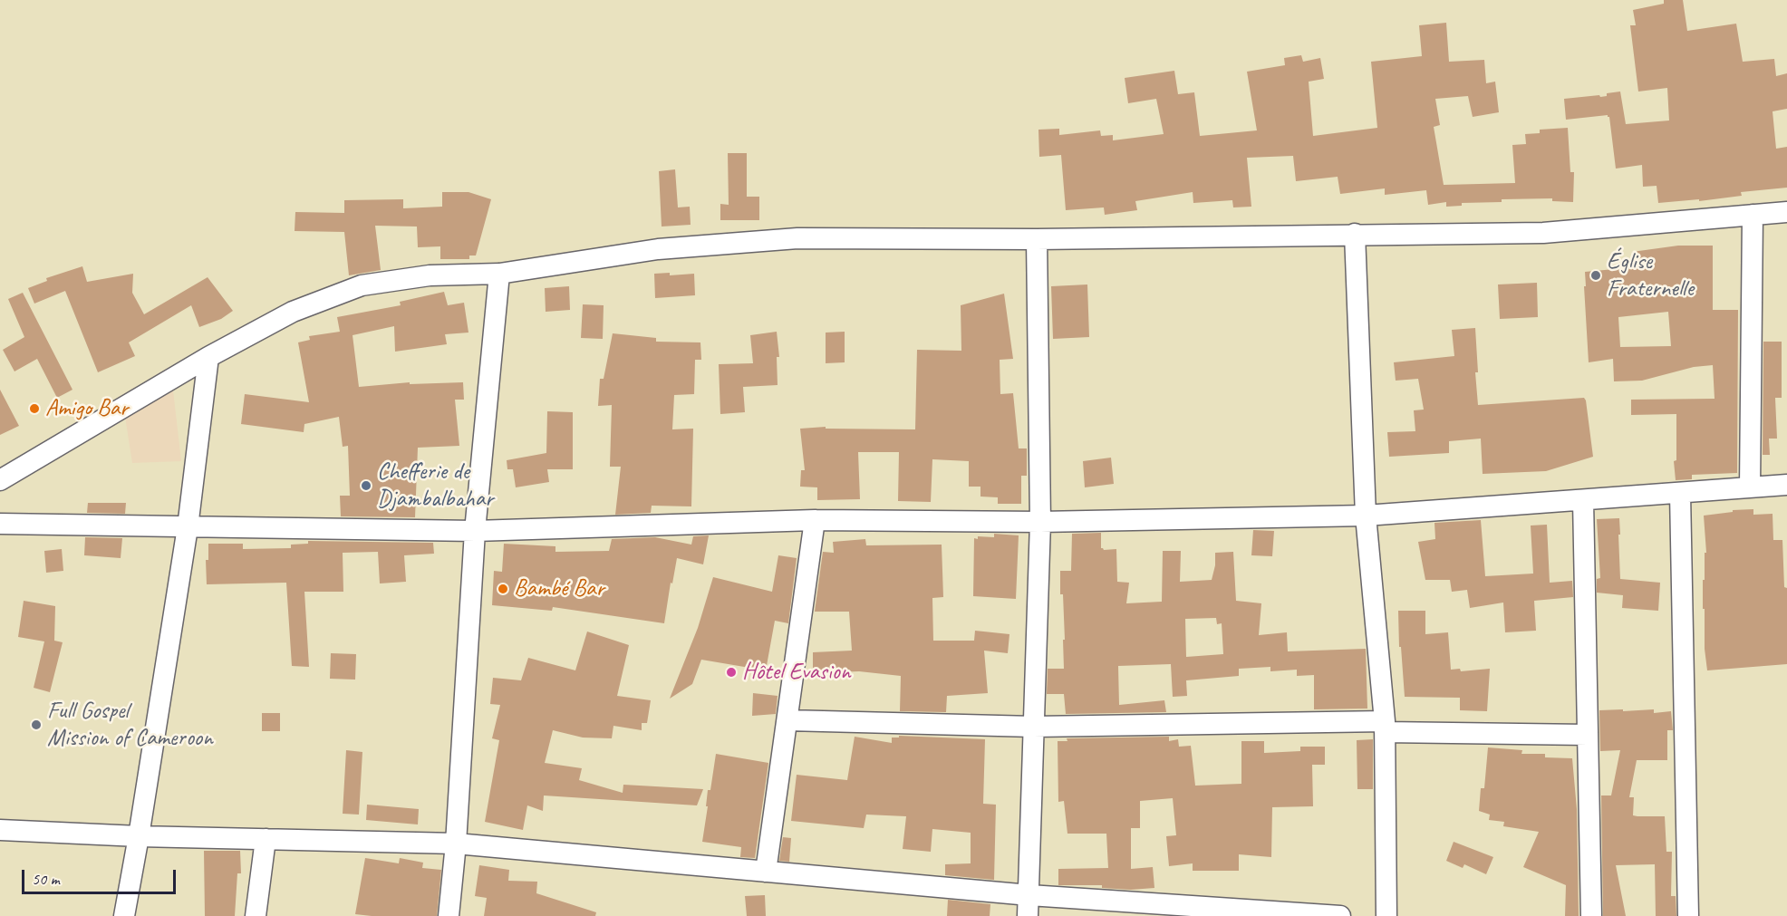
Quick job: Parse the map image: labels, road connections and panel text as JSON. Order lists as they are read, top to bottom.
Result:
{
  "places": [
    "Église Fraternelle",
    "Amigo Bar",
    "Chefferie de Djambalbahar",
    "Bambé Bar",
    "Hôtel Evasion",
    "Full Gospel Mission of Cameroon"
  ],
  "scale_bar": "50 m"
}
